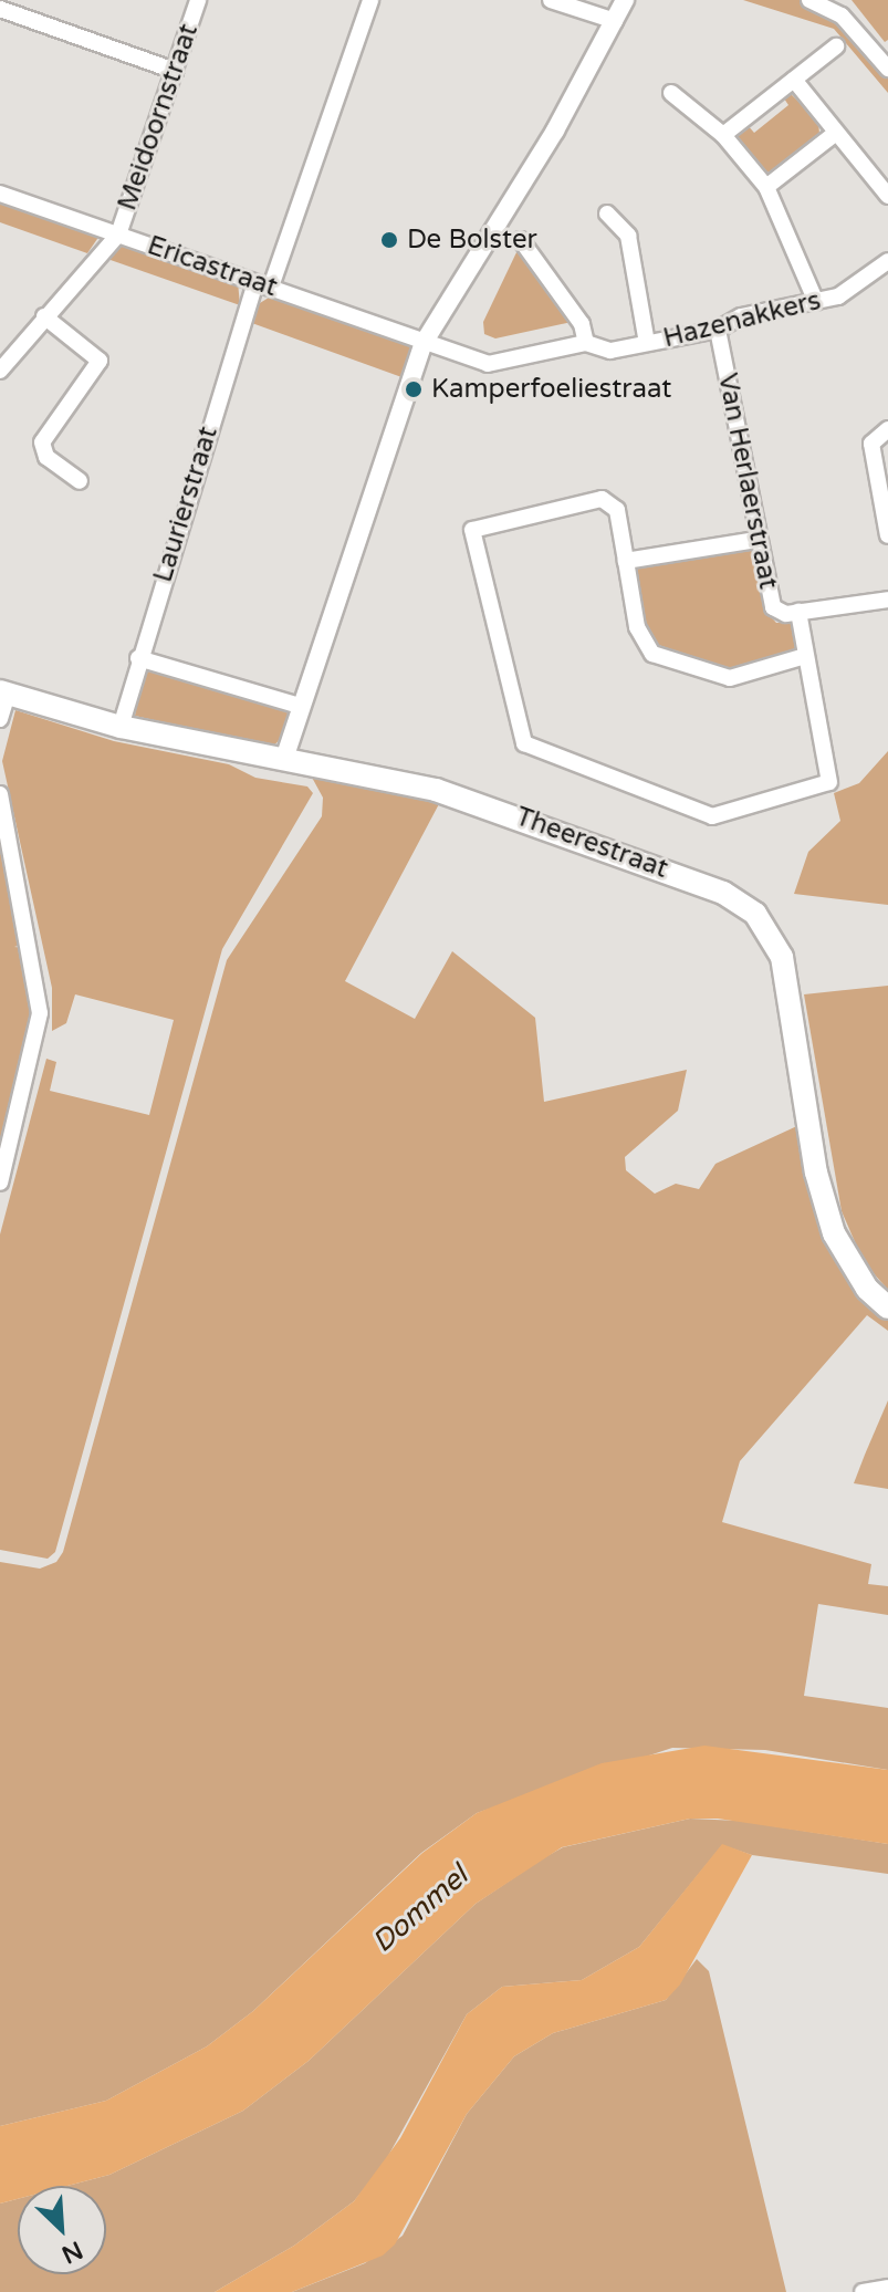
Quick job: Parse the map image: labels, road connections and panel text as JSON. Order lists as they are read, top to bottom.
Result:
{
  "streets": {
    "main road": ["Theerestraat"],
    "street": [
      "Meidoornstraat",
      "Ericastraat",
      "Hazenakkers",
      "Van Herlaerstraat",
      "Laurierstraat"
    ]
  },
  "crossings": [
    ["Meidoornstraat", "Ericastraat"],
    ["Ericastraat", "Hazenakkers"],
    ["Ericastraat", "Laurierstraat"],
    ["Hazenakkers", "Van Herlaerstraat"],
    ["Laurierstraat", "Theerestraat"]
  ],
  "water": ["Dommel"],
  "places": ["De Bolster", "Kamperfoeliestraat"],
  "north": "bottom right"
}
